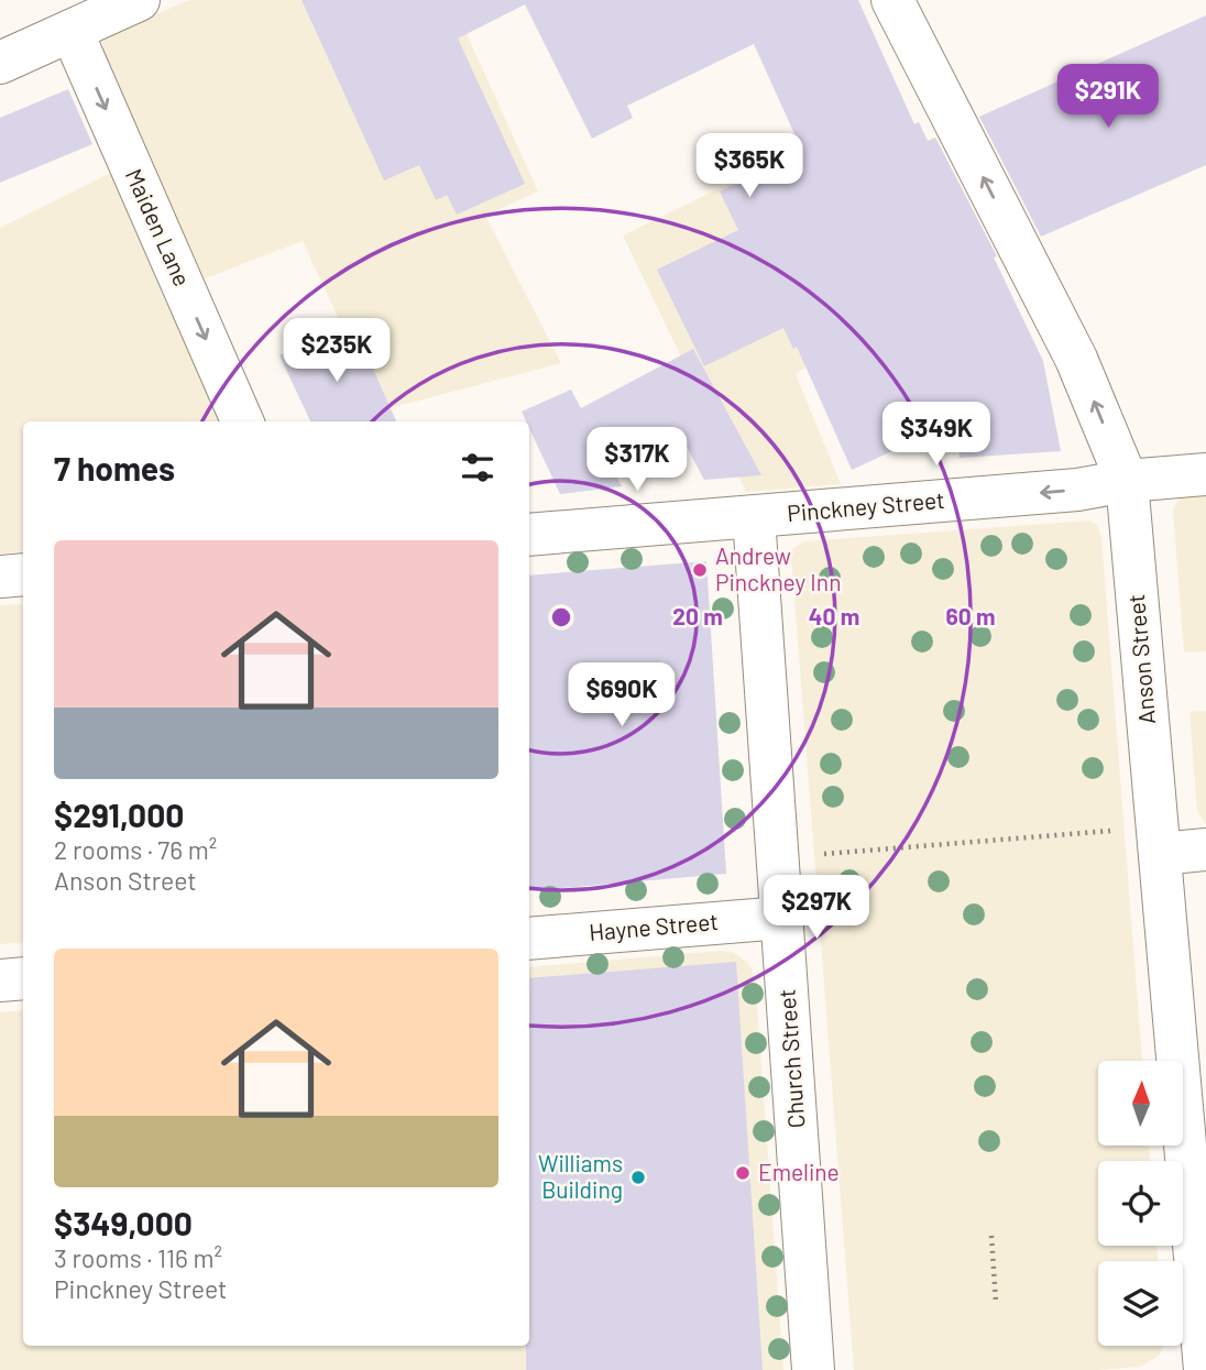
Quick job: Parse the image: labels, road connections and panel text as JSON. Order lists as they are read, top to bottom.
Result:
{
  "streets": {
    "street": [
      "Maiden Lane",
      "Pinckney Street",
      "Anson Street",
      "Hayne Street",
      "Church Street"
    ]
  },
  "crossings": [
    ["Pinckney Street", "Anson Street"],
    ["Pinckney Street", "Church Street"],
    ["Hayne Street", "Church Street"]
  ],
  "one_way": ["Maiden Lane", "Pinckney Street", "Anson Street"],
  "places": ["Andrew Pinckney Inn", "Emeline", "Williams Building"],
  "north": "top",
  "page": {
    "price": [
      "$291K",
      "$365K",
      "$235K",
      "$349K",
      "$317K",
      "$690K",
      "$297K"
    ],
    "heading": "7 homes",
    "list": [
      {
        "name": "$291,000",
        "note": "2 rooms · 76 m² · Anson Street"
      },
      {
        "name": "$349,000",
        "note": "3 rooms · 116 m² · Pinckney Street"
      }
    ]
  },
  "rings": ["20 m", "40 m", "60 m"]
}
